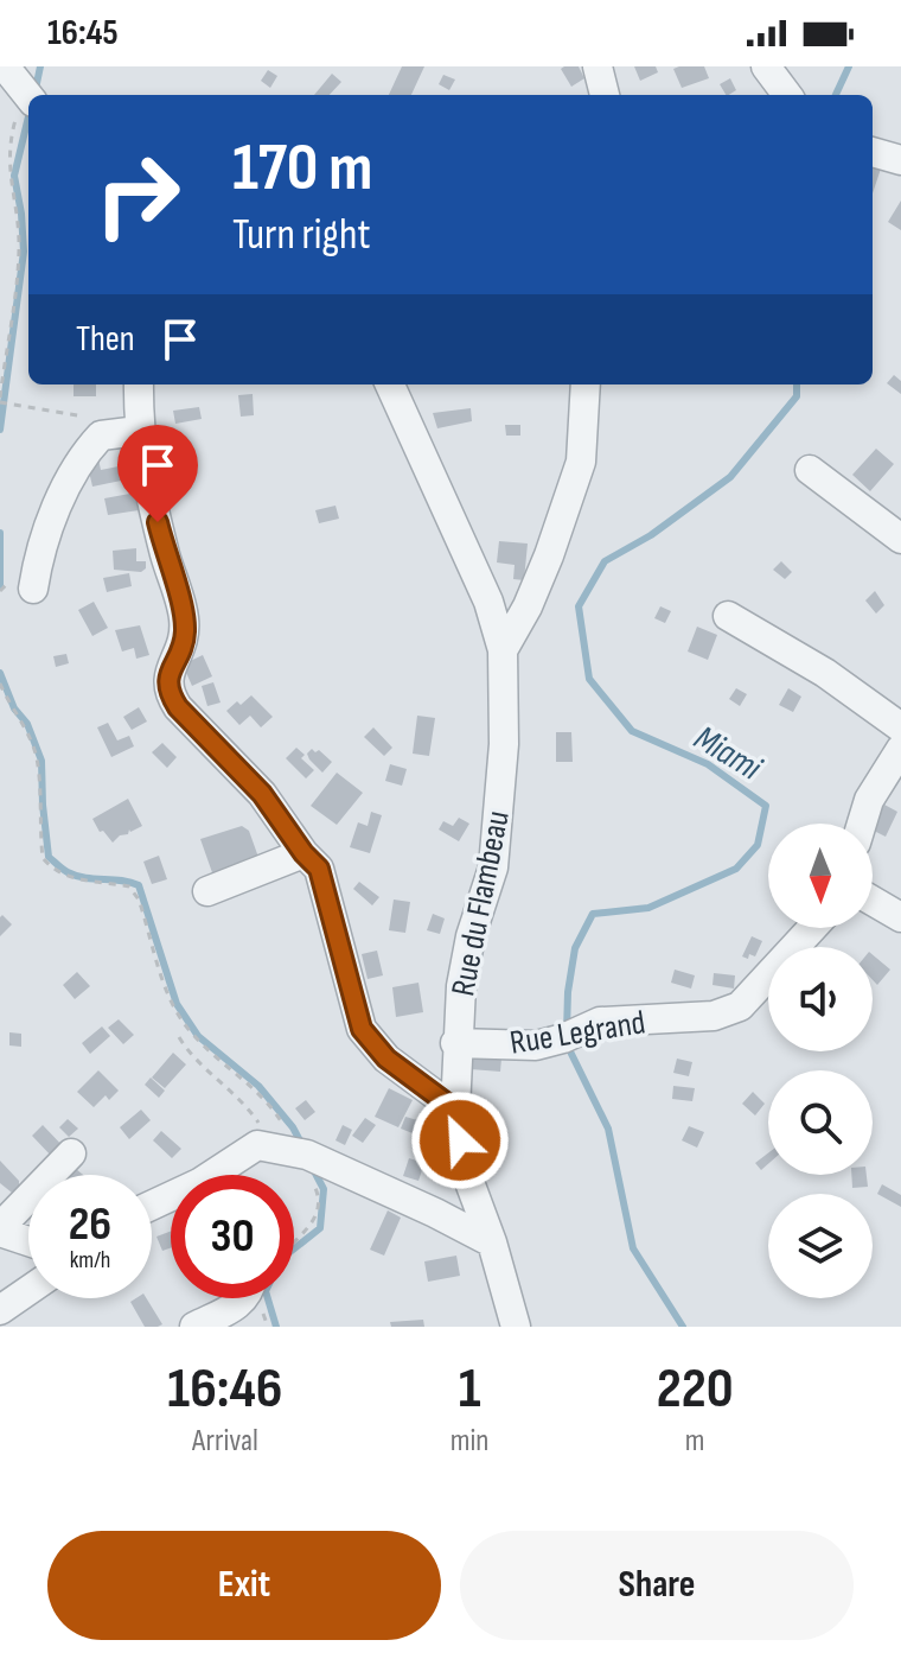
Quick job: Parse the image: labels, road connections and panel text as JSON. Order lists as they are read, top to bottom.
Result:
{
  "streets": {
    "street": ["Rue du Flambeau", "Rue Legrand"]
  },
  "crossings": [
    ["Rue du Flambeau", "Rue Legrand"]
  ],
  "water": ["Miami"],
  "north": "bottom",
  "page": {
    "status": "16:45",
    "turn": ["170 m", "Turn right"],
    "then": "Then",
    "speed": "26 km/h",
    "limit": "30",
    "eta": [
      "16:46",
      "Arrival",
      "1",
      "min",
      "220",
      "m"
    ],
    "buttons": ["Exit", "Share"]
  }
}
